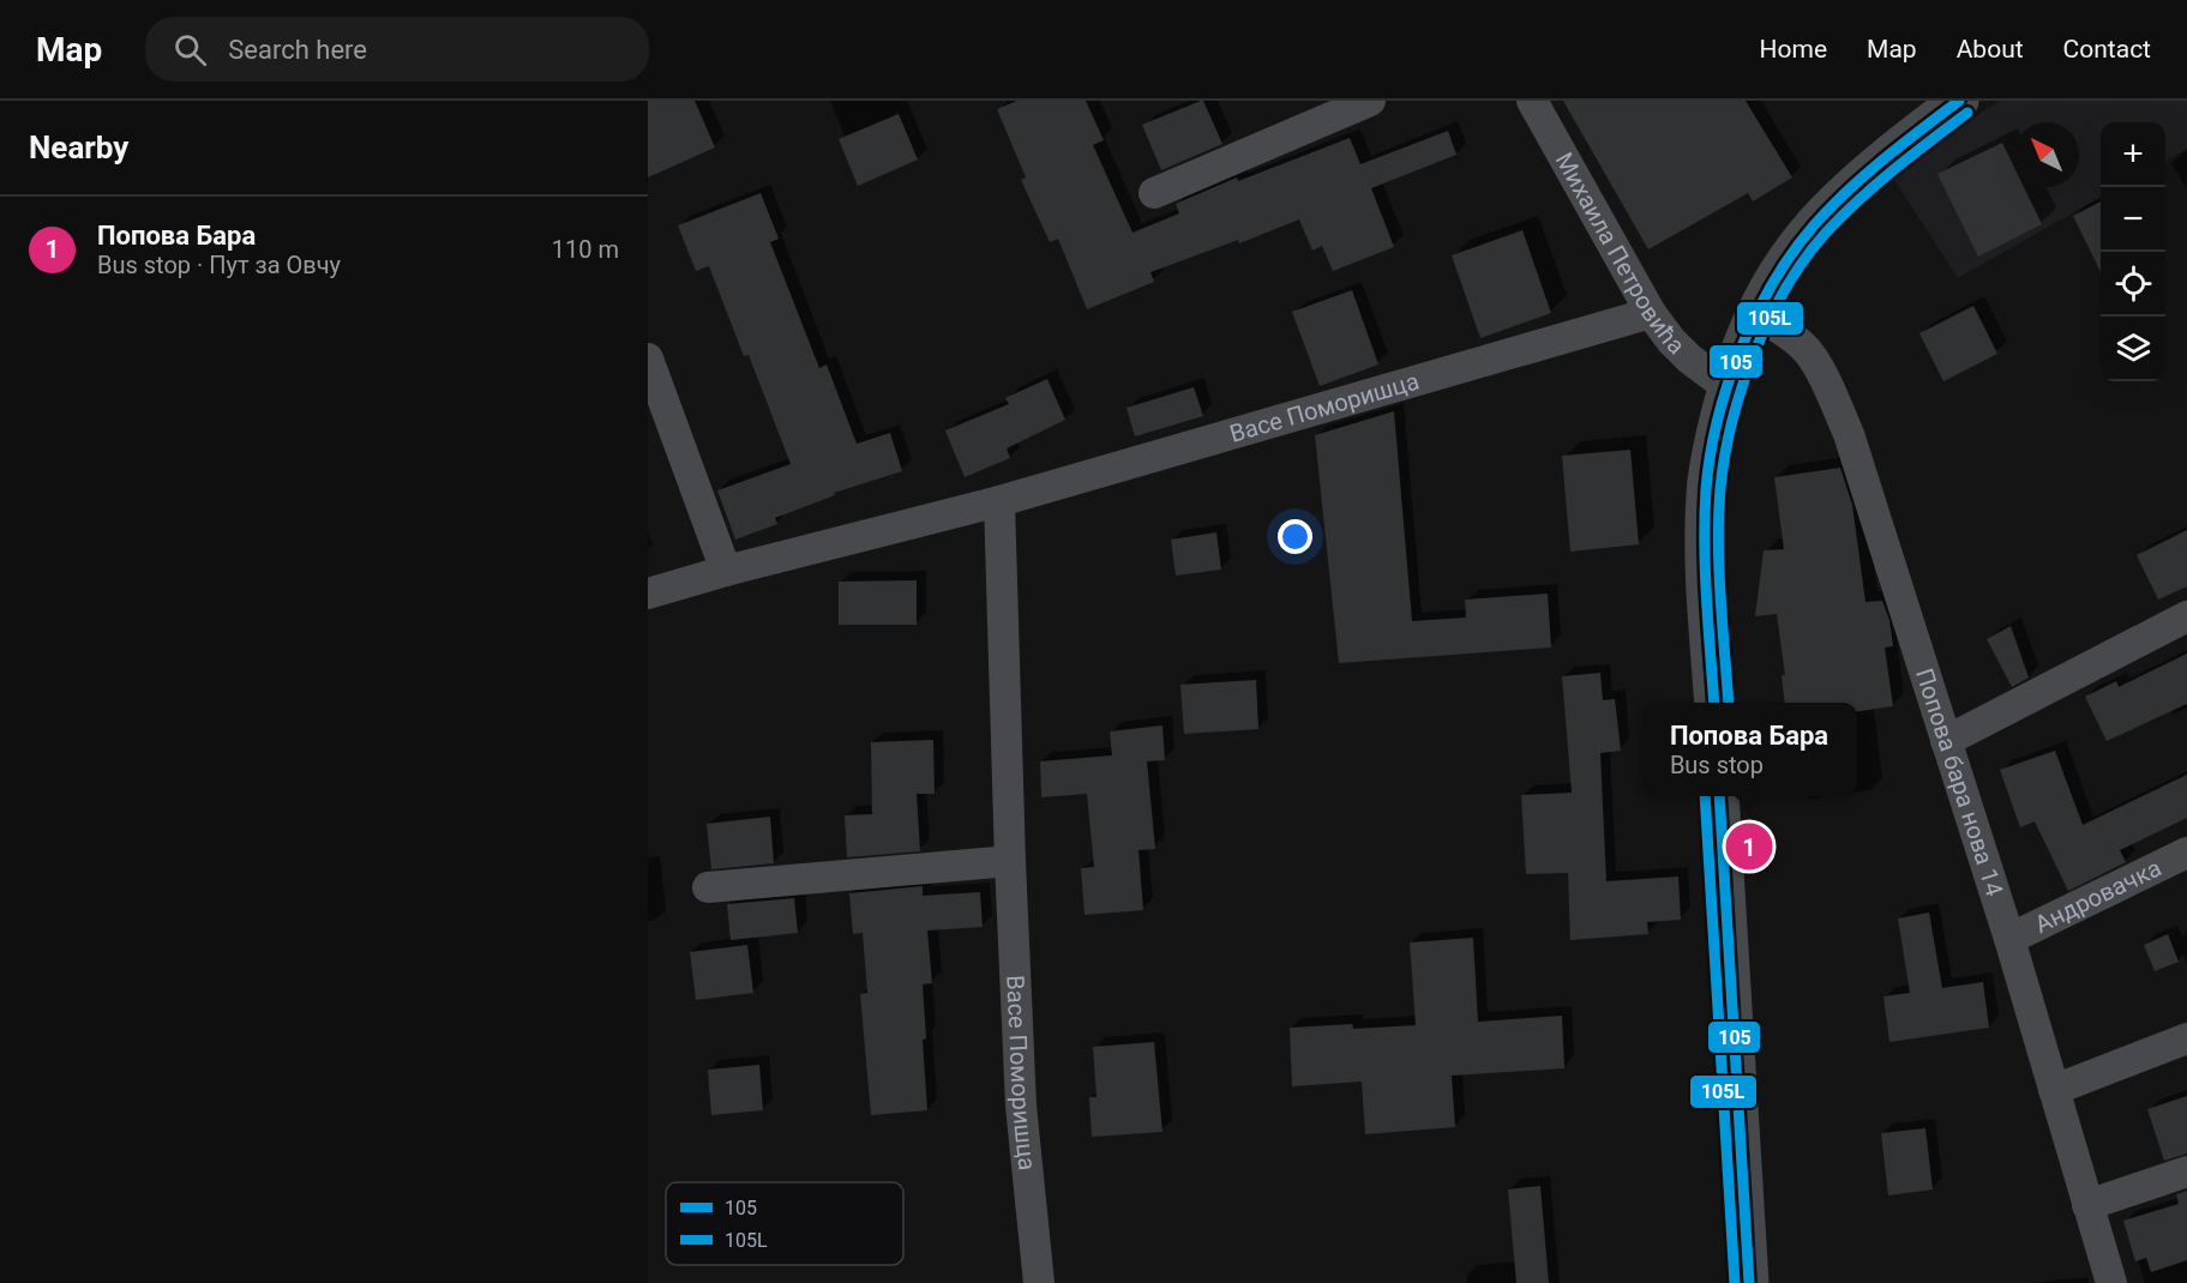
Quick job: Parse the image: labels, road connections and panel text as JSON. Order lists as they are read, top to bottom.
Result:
{
  "streets": {
    "street": [
      "Михаила Петровића",
      "Васе Поморишца",
      "Попова бара нова 14",
      "Андровачка"
    ]
  },
  "crossings": [
    ["Михаила Петровића", "Васе Поморишца"],
    ["Попова бара нова 14", "Андровачка"]
  ],
  "lines": ["transit line 105", "transit line 105L"],
  "legend": ["105", "105L"],
  "north": "top left",
  "page": {
    "header": "Map",
    "search": "Search here",
    "nav": [
      "Home",
      "Map",
      "About",
      "Contact"
    ],
    "heading": "Nearby",
    "map_buttons": ["+", "−"],
    "list": [
      {
        "mark": "1",
        "name": "Попова Бара",
        "note": "Bus stop · Пут за Овчу",
        "value": "110 m"
      }
    ],
    "popup": ["Попова Бара", "Bus stop"],
    "pins": "1"
  }
}
